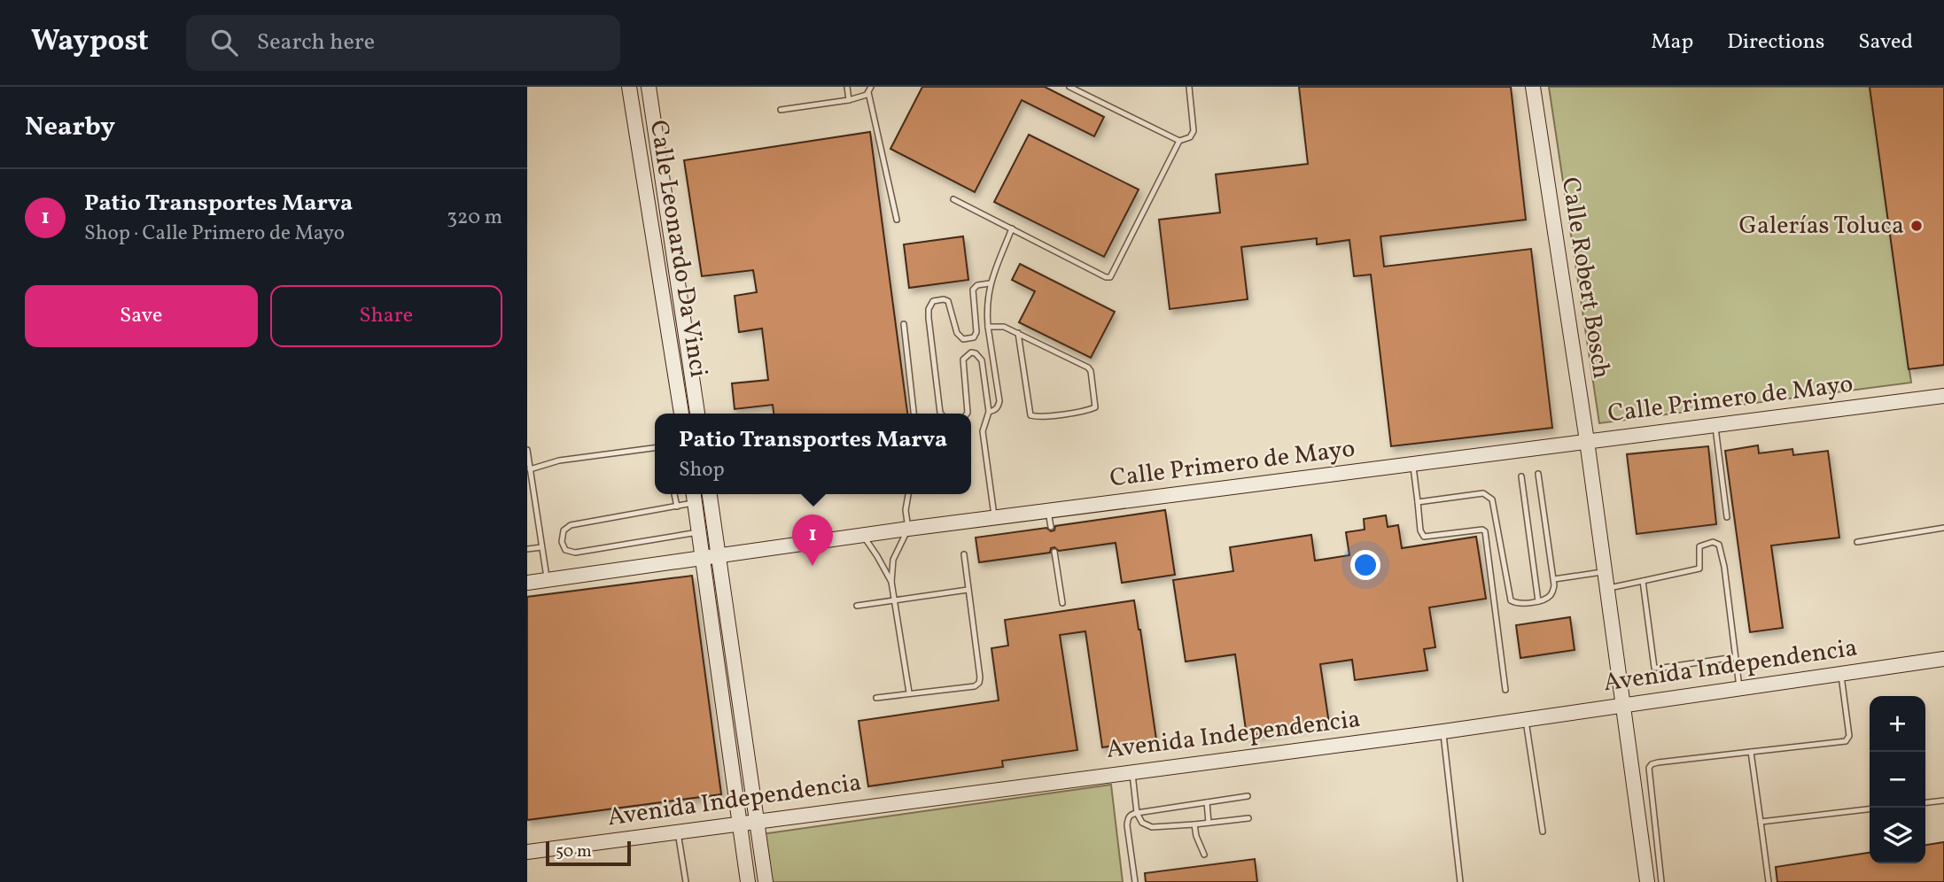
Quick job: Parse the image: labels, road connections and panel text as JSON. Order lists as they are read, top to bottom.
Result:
{
  "streets": {
    "main road": [
      "Calle Leonardo Da Vinci",
      "Calle Robert Bosch",
      "Calle Primero de Mayo",
      "Avenida Independencia"
    ]
  },
  "crossings": [
    ["Calle Robert Bosch", "Calle Primero de Mayo"],
    ["Calle Robert Bosch", "Avenida Independencia"]
  ],
  "places": ["Galerías Toluca"],
  "scale_bar": "50 m",
  "page": {
    "header": "Waypost",
    "search": "Search here",
    "nav": ["Map", "Directions", "Saved"],
    "heading": "Nearby",
    "list": [
      {
        "mark": "1",
        "name": "Patio Transportes Marva",
        "note": "Shop · Calle Primero de Mayo",
        "value": "320 m"
      }
    ],
    "buttons": ["Save", "Share"],
    "popup": ["Patio Transportes Marva", "Shop"],
    "pins": "1",
    "map_buttons": ["+", "−"],
    "scale": "50 m"
  }
}
